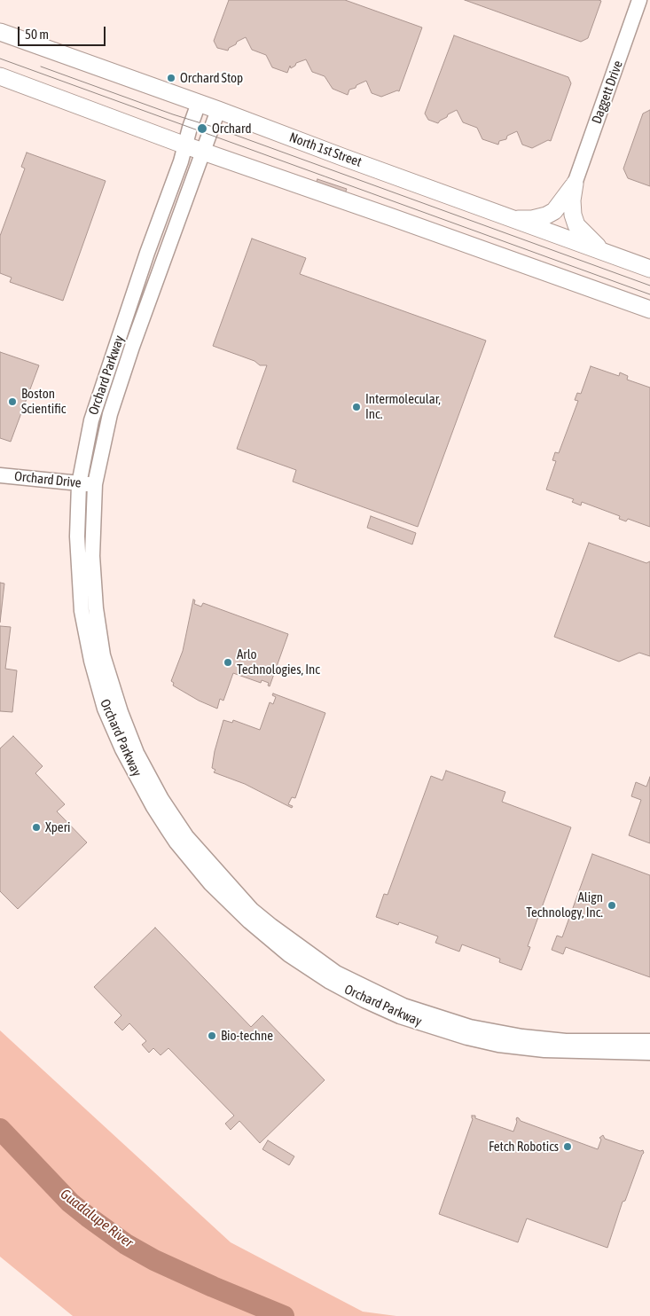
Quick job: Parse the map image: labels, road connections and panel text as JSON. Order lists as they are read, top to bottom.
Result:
{
  "streets": {
    "main road": [
      "Daggett Drive",
      "North 1st Street",
      "Orchard Parkway",
      "Orchard Drive"
    ]
  },
  "crossings": [
    ["North 1st Street", "Orchard Parkway"],
    ["Orchard Parkway", "Orchard Drive"]
  ],
  "water": ["Guadalupe River"],
  "places": [
    "Orchard Stop",
    "Orchard",
    "Boston Scientific",
    "Intermolecular, Inc.",
    "Arlo Technologies, Inc",
    "Xperi",
    "Align Technology, Inc.",
    "Bio-techne",
    "Fetch Robotics"
  ],
  "scale_bar": "50 m"
}
